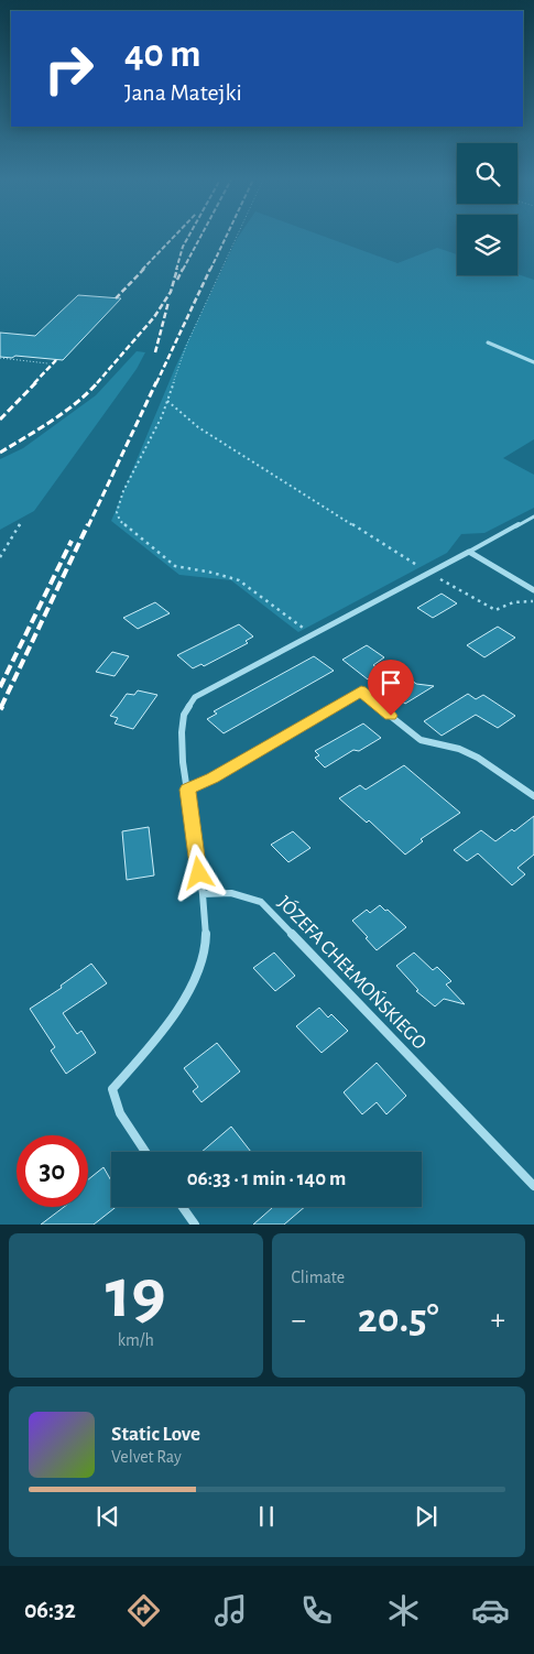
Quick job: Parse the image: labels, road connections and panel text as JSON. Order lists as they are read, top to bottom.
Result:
{
  "streets": {
    "street": ["JÓZEFA CHEŁMOŃSKIEGO"]
  },
  "page": {
    "turn": ["40 m", "Jana Matejki"],
    "limit": "30",
    "trip": "06:33 · 1 min · 140 m",
    "tile": [
      ["19", "km/h"],
      "Climate"
    ],
    "heat": ["−", "20.5°", "+"],
    "song": ["Static Love", "Velvet Ray"],
    "tabs": "06:32"
  }
}
